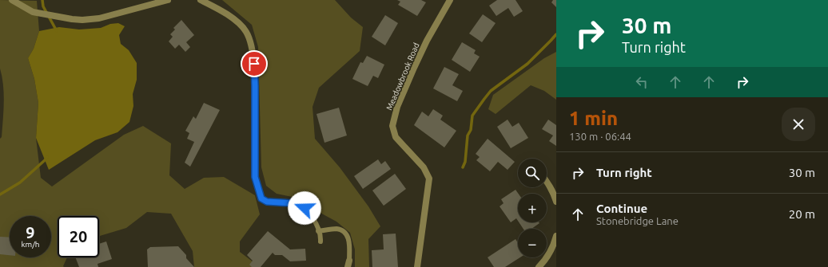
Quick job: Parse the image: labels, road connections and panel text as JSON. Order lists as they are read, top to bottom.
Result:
{
  "streets": {
    "street": ["Meadowbrook Road"]
  },
  "page": {
    "turn": ["30 m", "Turn right"],
    "heading": ["1 min", "130 m · 06:44"],
    "list": [
      {
        "name": "Turn right",
        "value": "30 m"
      },
      {
        "name": "Continue",
        "note": "Stonebridge Lane",
        "value": "20 m"
      }
    ],
    "map_buttons": ["+", "−"],
    "speed": "9 km/h",
    "limit": "20"
  }
}
